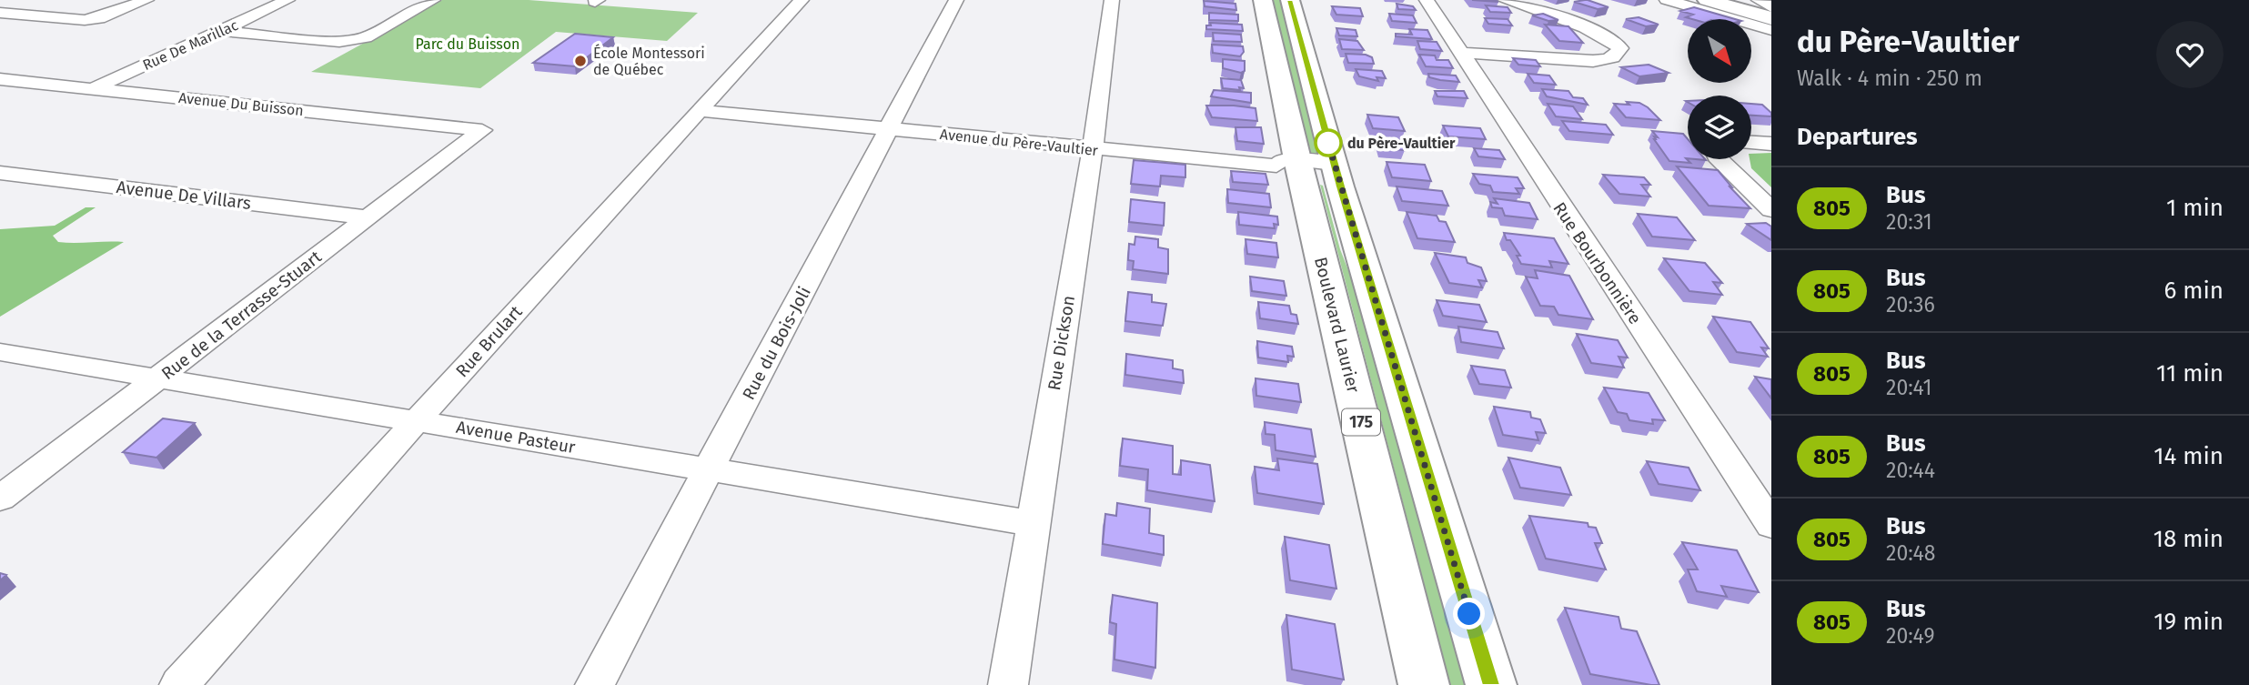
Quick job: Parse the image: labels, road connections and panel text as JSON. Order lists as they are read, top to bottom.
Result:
{
  "streets": {
    "main road": ["Boulevard Laurier", "175"],
    "street": [
      "Rue De Marillac",
      "Avenue Du Buisson",
      "Avenue du Père-Vaultier",
      "Avenue De Villars",
      "Rue Bourbonnière",
      "Rue de la Terrasse-Stuart",
      "Rue Brulart",
      "Rue du Bois-Joli",
      "Rue Dickson",
      "Avenue Pasteur"
    ]
  },
  "crossings": [
    ["Rue De Marillac", "Avenue Du Buisson"],
    ["Avenue Du Buisson", "Rue de la Terrasse-Stuart"],
    ["Avenue du Père-Vaultier", "Boulevard Laurier"],
    ["Avenue du Père-Vaultier", "Rue Brulart"],
    ["Avenue du Père-Vaultier", "Rue du Bois-Joli"],
    ["Avenue du Père-Vaultier", "Rue Dickson"],
    ["Avenue De Villars", "Rue de la Terrasse-Stuart"],
    ["Rue de la Terrasse-Stuart", "Avenue Pasteur"],
    ["Rue Brulart", "Avenue Pasteur"],
    ["Rue du Bois-Joli", "Avenue Pasteur"],
    ["Rue Dickson", "Avenue Pasteur"]
  ],
  "parks": ["Parc du Buisson"],
  "places": ["École Montessori de Québec", "du Père-Vaultier"],
  "lines": ["bus line 805"],
  "north": "bottom right",
  "page": {
    "heading": [
      ["du Père-Vaultier", "Walk · 4 min · 250 m"],
      "Departures"
    ],
    "list": [
      {
        "mark": "805",
        "name": "Bus",
        "note": "20:31",
        "value": "1 min"
      },
      {
        "mark": "805",
        "name": "Bus",
        "note": "20:36",
        "value": "6 min"
      },
      {
        "mark": "805",
        "name": "Bus",
        "note": "20:41",
        "value": "11 min"
      },
      {
        "mark": "805",
        "name": "Bus",
        "note": "20:44",
        "value": "14 min"
      },
      {
        "mark": "805",
        "name": "Bus",
        "note": "20:48",
        "value": "18 min"
      },
      {
        "mark": "805",
        "name": "Bus",
        "note": "20:49",
        "value": "19 min"
      }
    ]
  }
}
